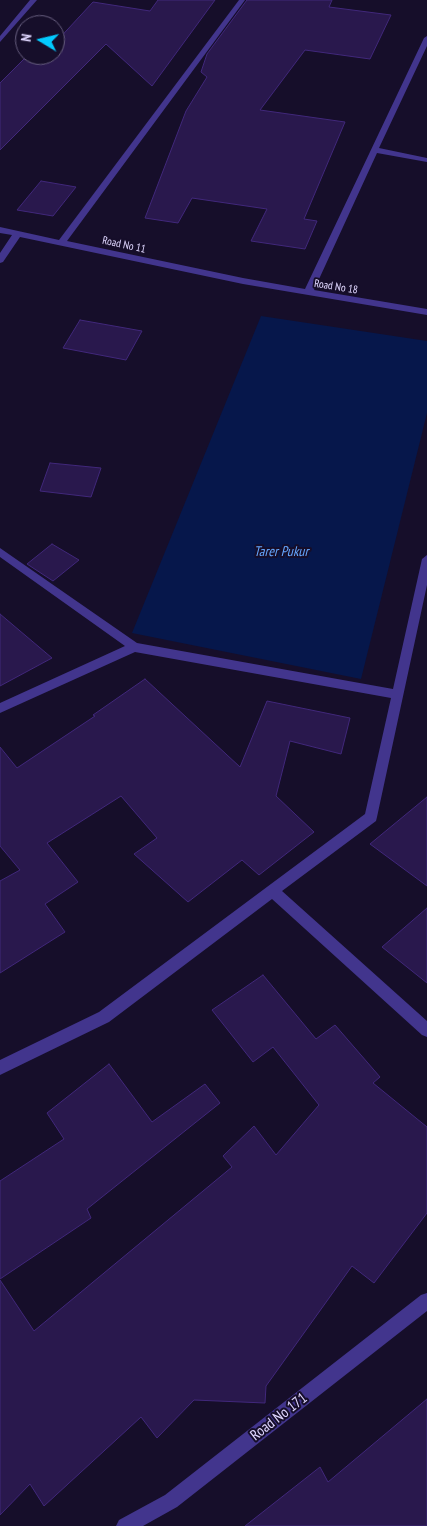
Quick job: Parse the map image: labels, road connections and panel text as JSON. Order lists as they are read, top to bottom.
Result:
{
  "streets": {
    "street": ["Road No 11", "Road No 18", "Road No 171"]
  },
  "crossings": [
    ["Road No 11", "Road No 18"]
  ],
  "water": ["Tarer Pukur"],
  "north": "left"
}
